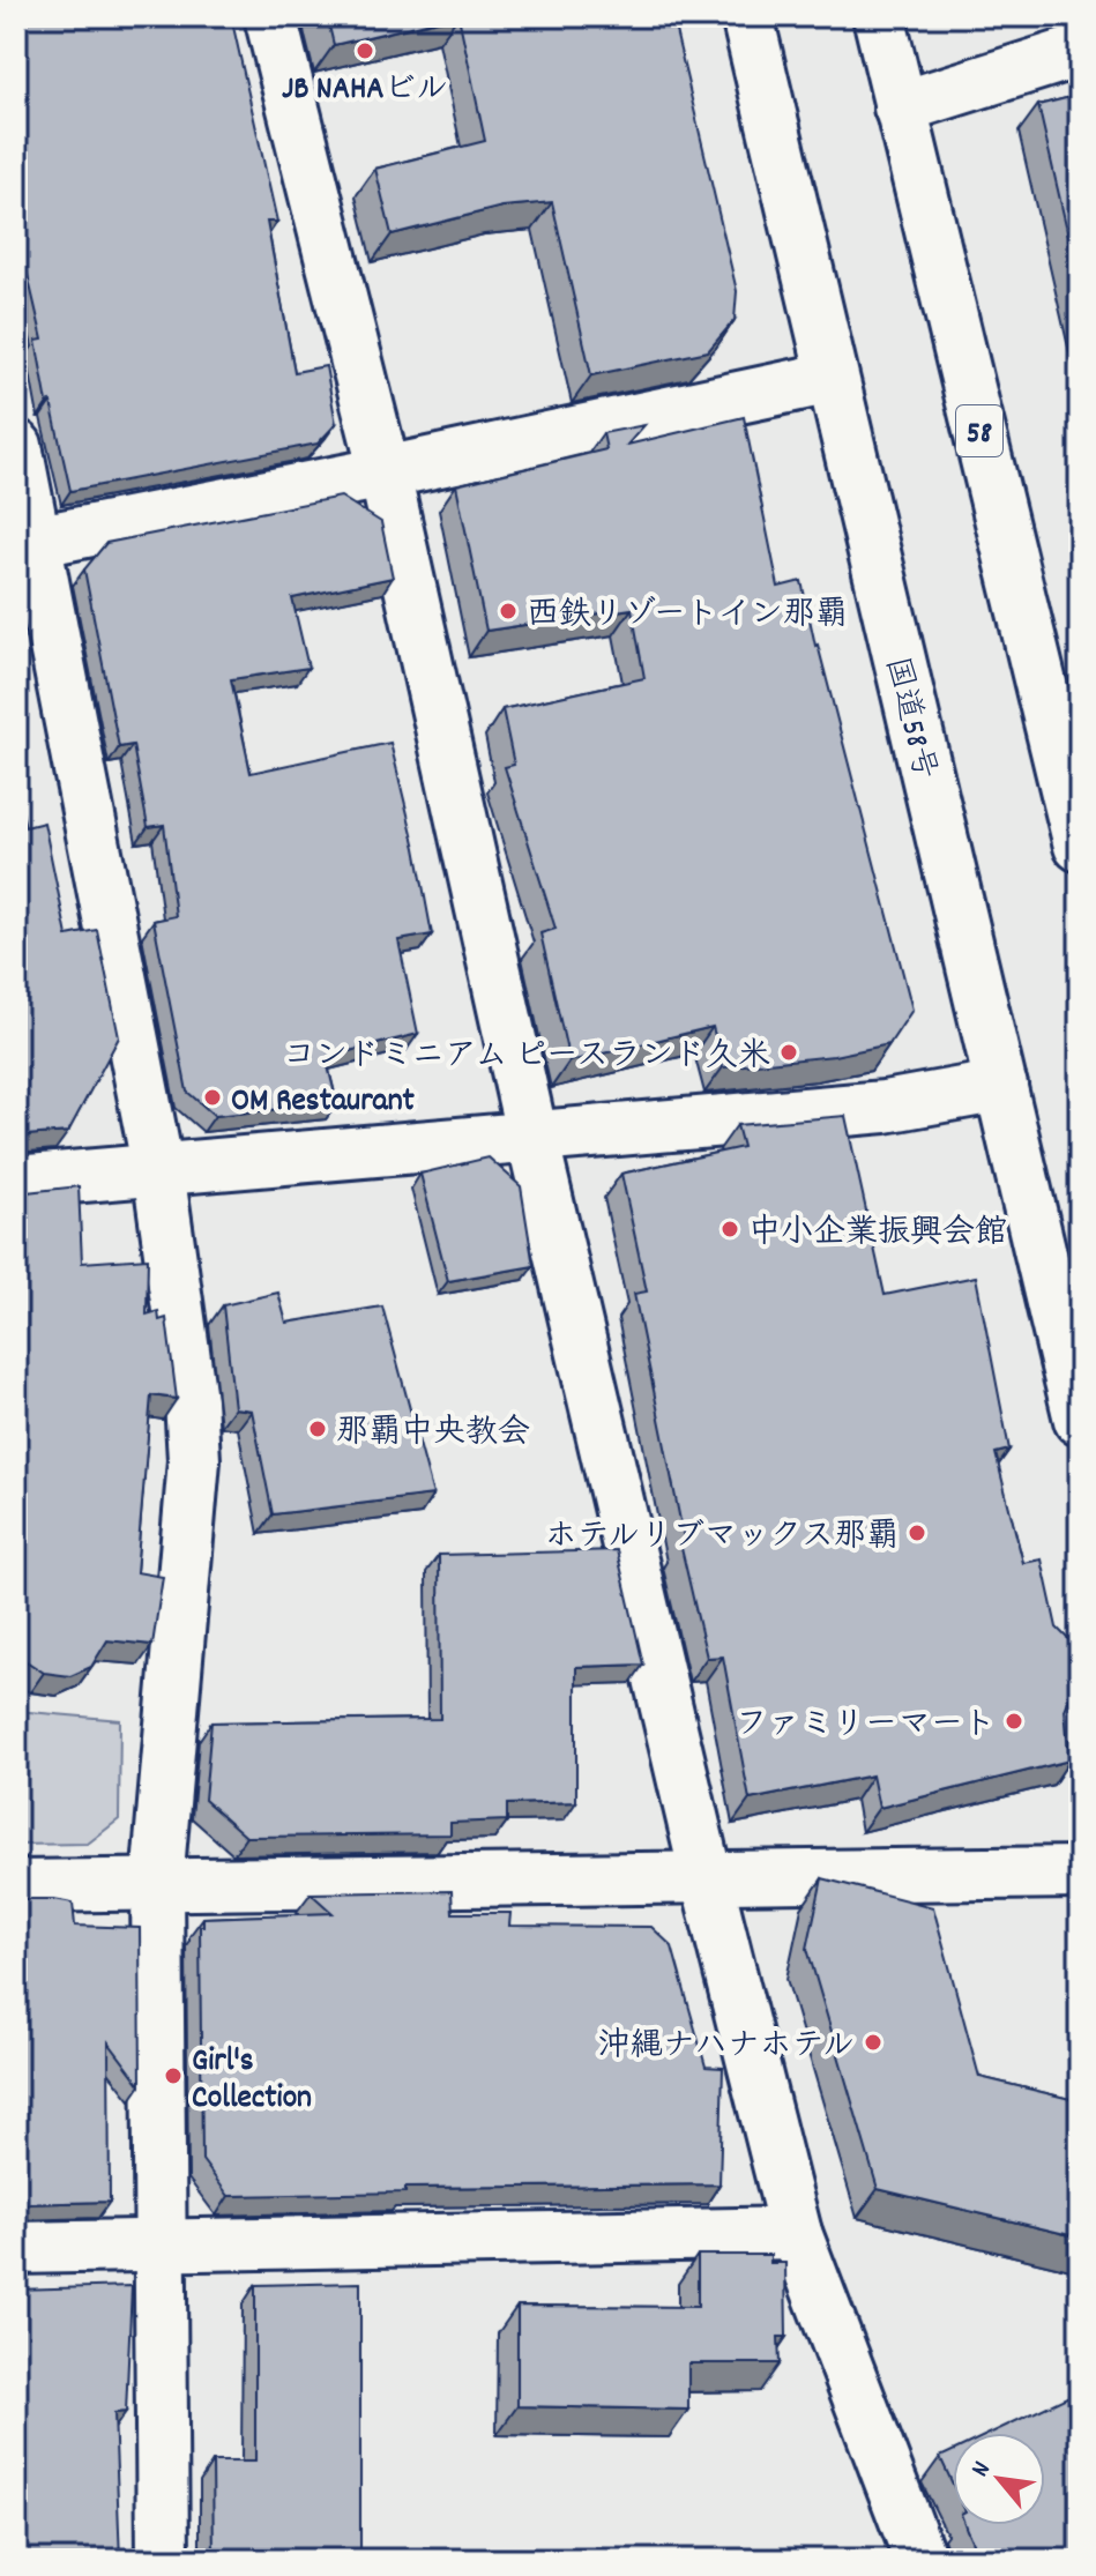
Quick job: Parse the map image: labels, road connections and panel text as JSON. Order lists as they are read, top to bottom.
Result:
{
  "streets": {
    "main road": ["58", "国道58号"]
  },
  "places": [
    "JB NAHAビル",
    "西鉄リゾートイン那覇",
    "コンドミニアム ピースランド久米",
    "OM Restaurant",
    "中小企業振興会館",
    "那覇中央教会",
    "ホテルリブマックス那覇",
    "ファミリーマート",
    "沖縄ナハナホテル",
    "Girl's Collection"
  ],
  "north": "top left"
}
